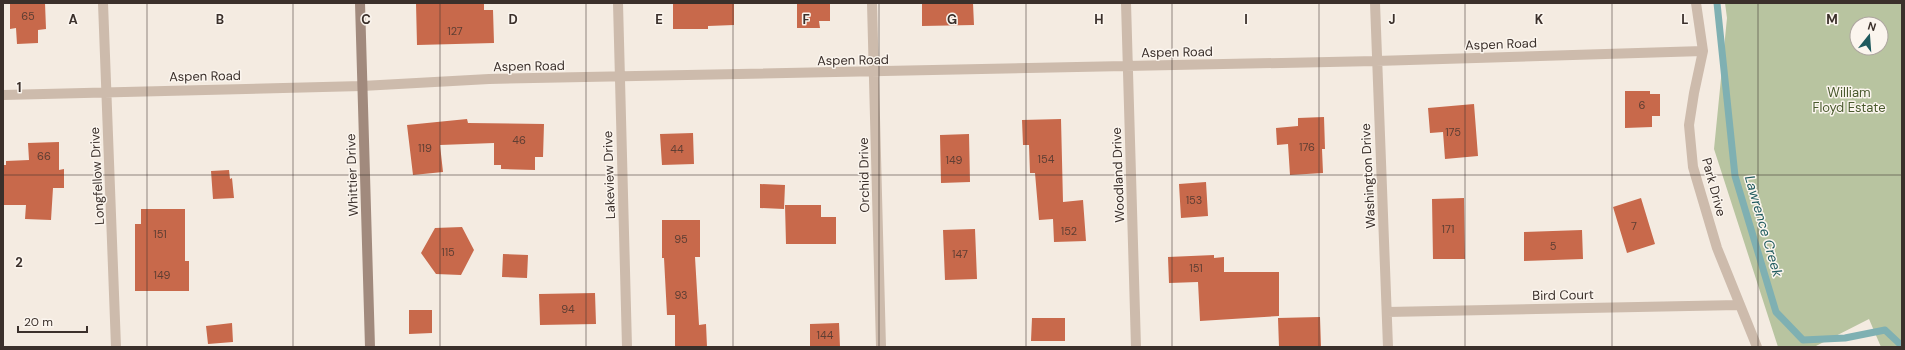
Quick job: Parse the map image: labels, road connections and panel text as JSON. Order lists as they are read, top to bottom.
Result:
{
  "streets": {
    "street": [
      "Aspen Road",
      "Whittier Drive",
      "Lakeview Drive",
      "Orchid Drive",
      "Woodland Drive",
      "Longfellow Drive",
      "Washington Drive",
      "Park Drive",
      "Bird Court"
    ]
  },
  "crossings": [
    ["Aspen Road", "Whittier Drive"],
    ["Aspen Road", "Lakeview Drive"],
    ["Aspen Road", "Orchid Drive"],
    ["Aspen Road", "Woodland Drive"],
    ["Aspen Road", "Longfellow Drive"],
    ["Aspen Road", "Washington Drive"],
    ["Aspen Road", "Park Drive"],
    ["Washington Drive", "Bird Court"],
    ["Park Drive", "Bird Court"]
  ],
  "water": ["Lawrence Creek"],
  "parks": ["William Floyd Estate"],
  "house_numbers": [
    "65",
    "127",
    "6",
    "175",
    "46",
    "176",
    "119",
    "44",
    "66",
    "154",
    "149",
    "153",
    "7",
    "171",
    "152",
    "151",
    "95",
    "5",
    "115",
    "147",
    "151",
    "149",
    "93",
    "94",
    "144"
  ],
  "scale_bar": "20 m",
  "north": "top",
  "grid": {
    "columns": [
      "A",
      "B",
      "C",
      "D",
      "E",
      "F",
      "G",
      "H",
      "I",
      "J",
      "K",
      "L",
      "M"
    ],
    "rows": ["1", "2"]
  }
}
